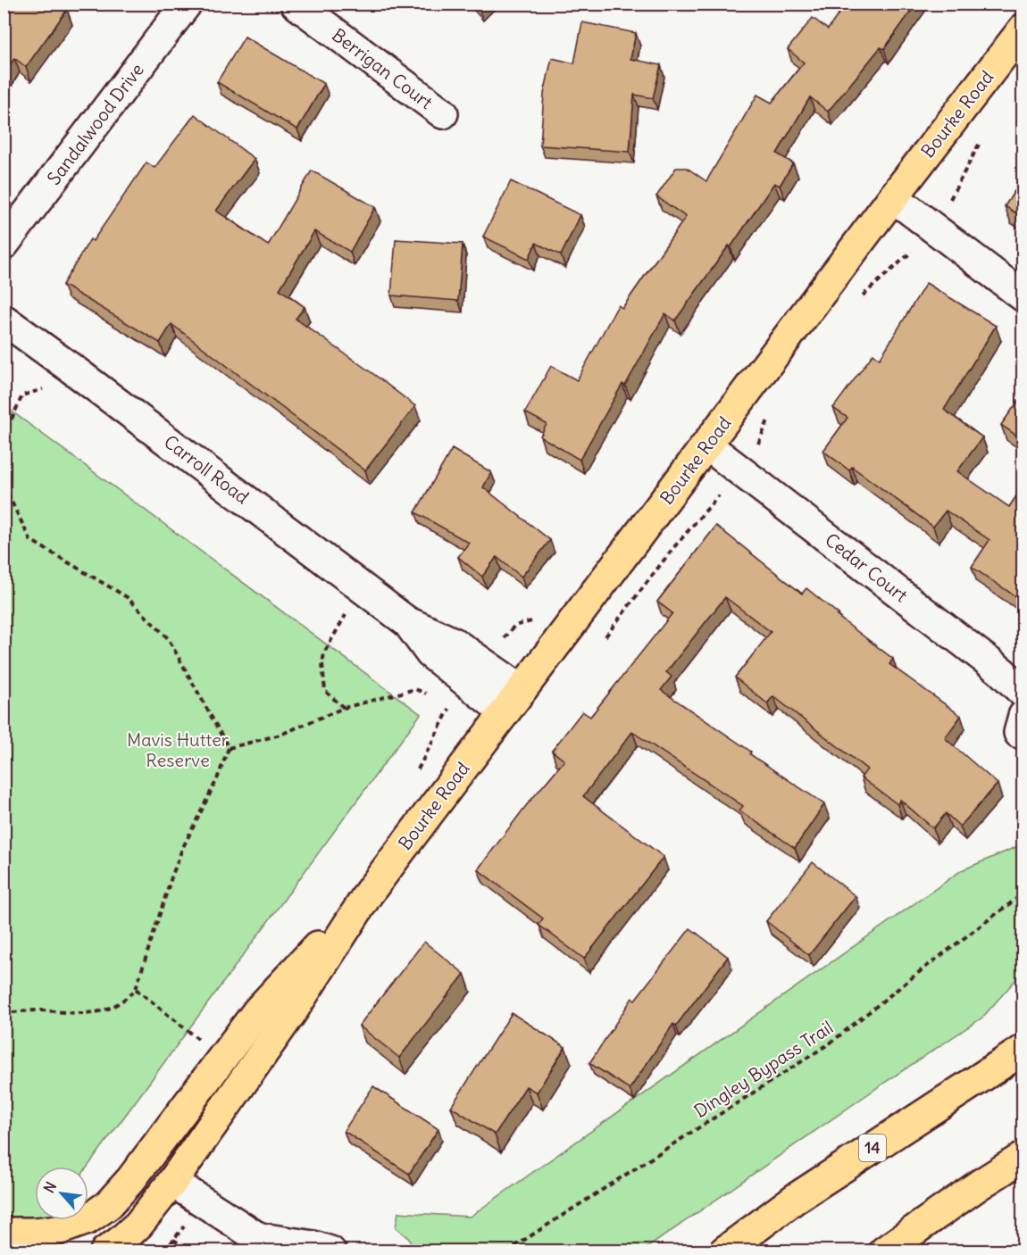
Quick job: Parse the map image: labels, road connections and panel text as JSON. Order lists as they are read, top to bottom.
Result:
{
  "streets": {
    "main road": ["Bourke Road", "14"],
    "street": [
      "Berrigan Court",
      "Sandalwood Drive",
      "Carroll Road",
      "Cedar Court"
    ],
    "path": ["Dingley Bypass Trail"]
  },
  "crossings": [
    ["Bourke Road", "Carroll Road"],
    ["Bourke Road", "Cedar Court"]
  ],
  "parks": ["Mavis Hutter Reserve"],
  "north": "top left"
}
